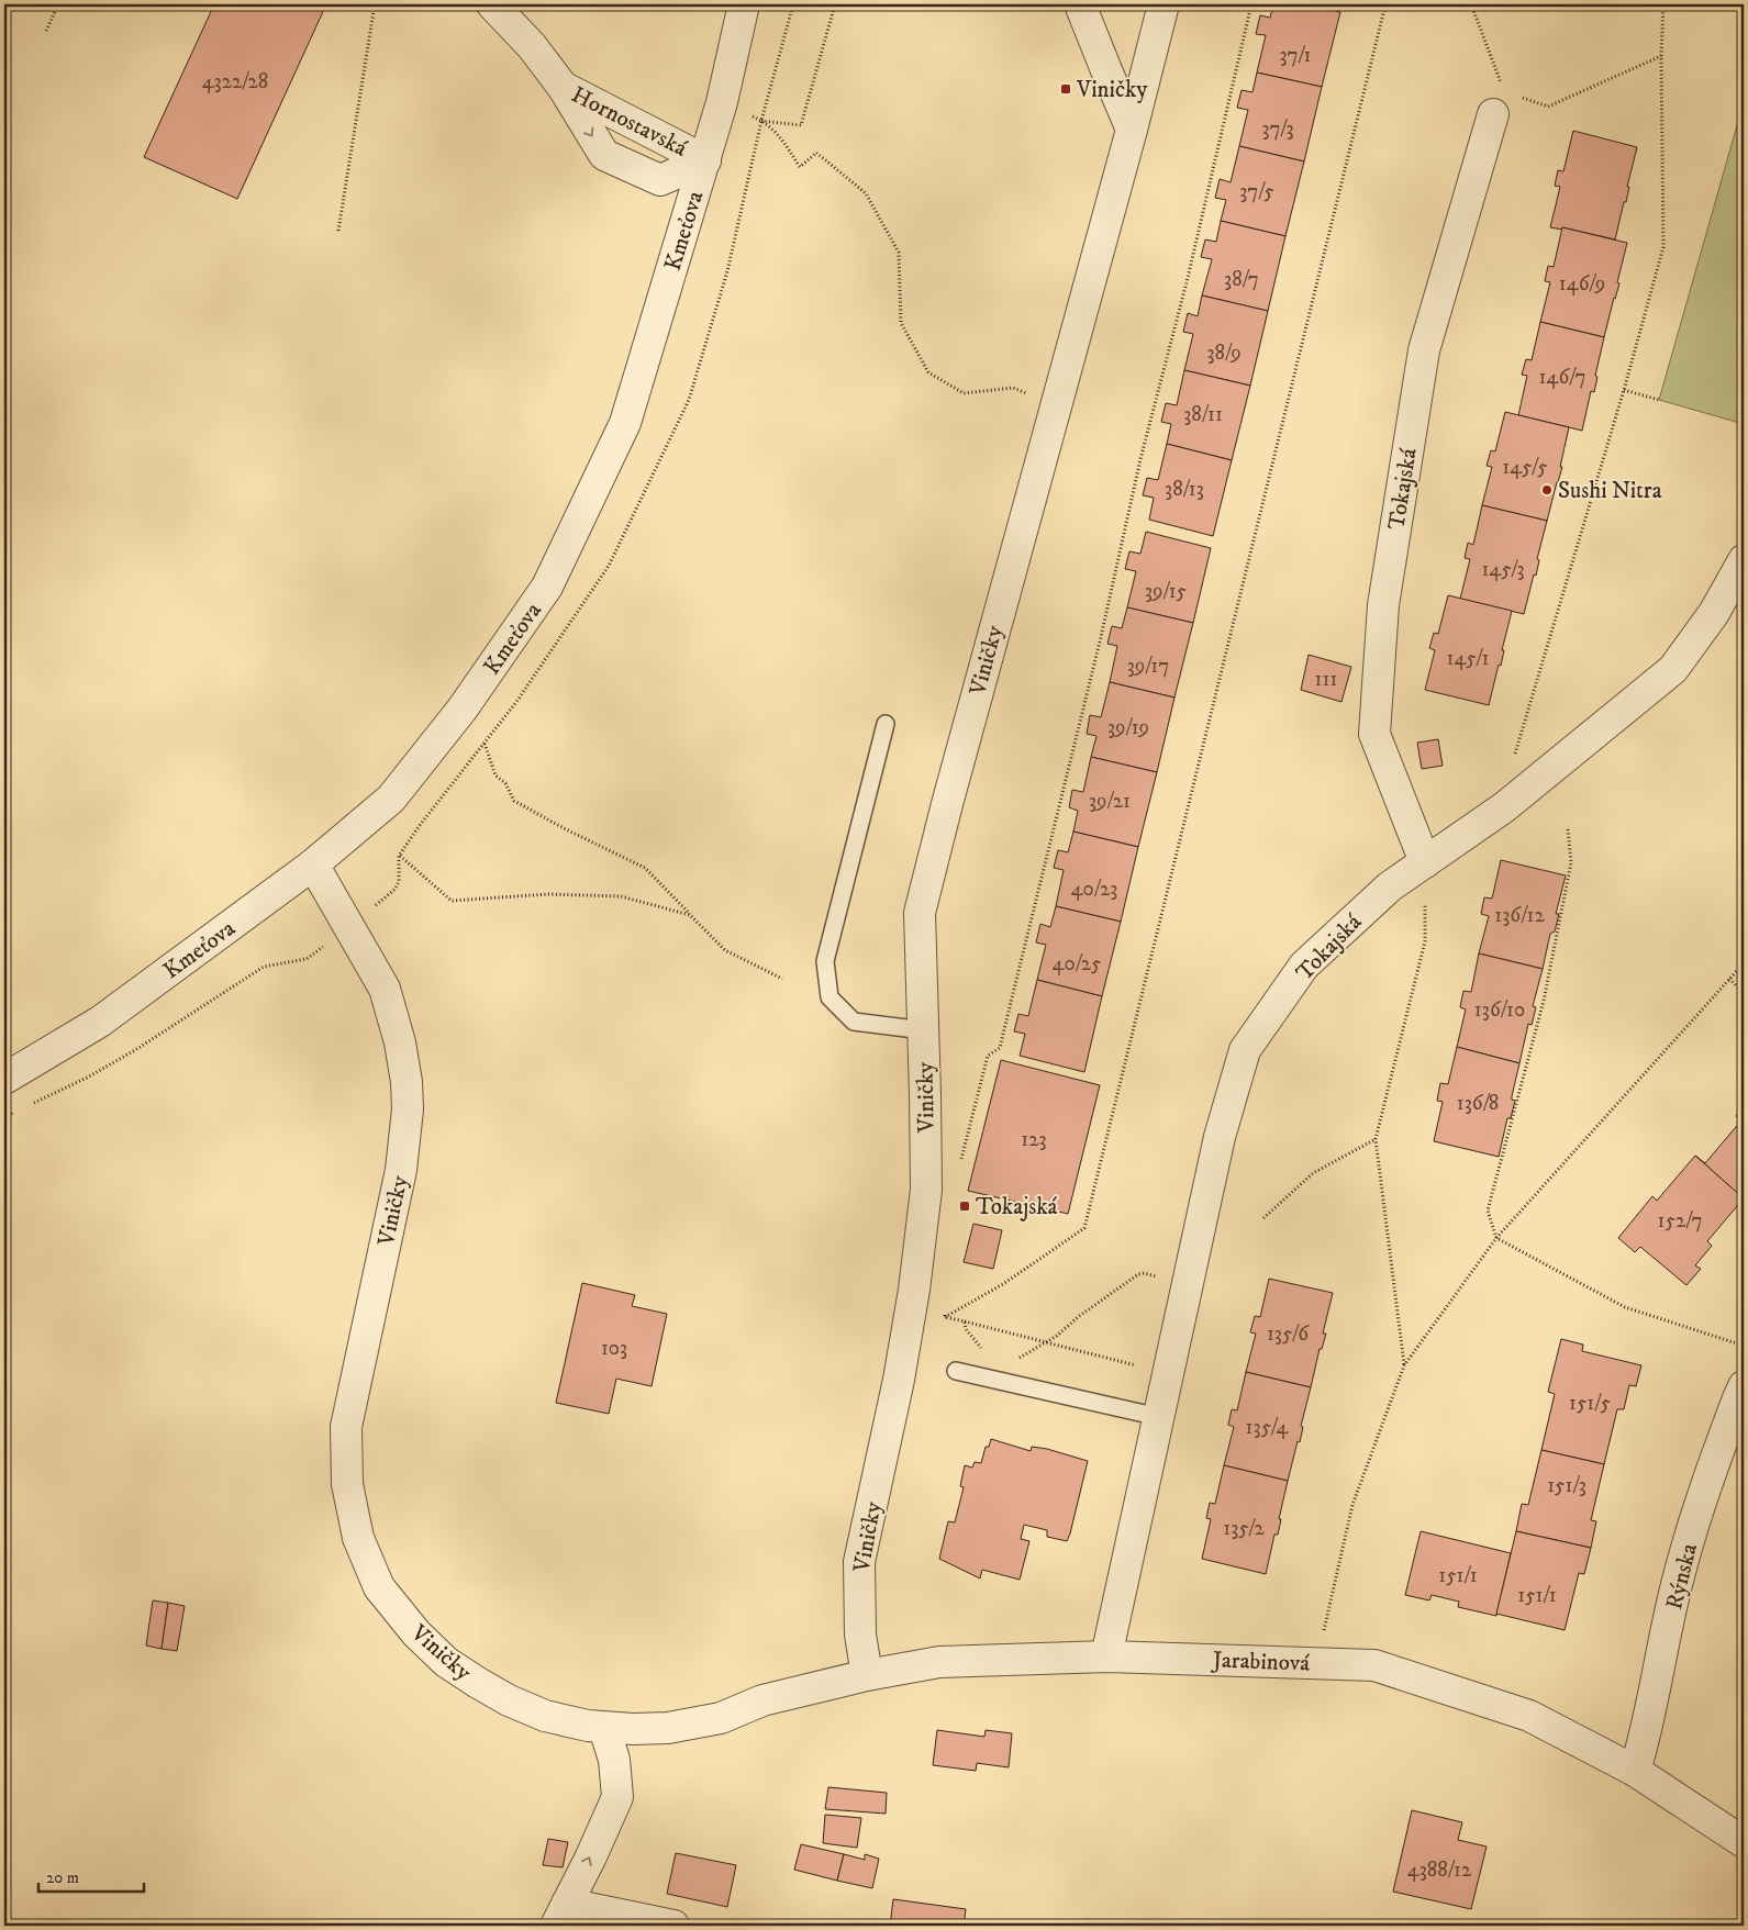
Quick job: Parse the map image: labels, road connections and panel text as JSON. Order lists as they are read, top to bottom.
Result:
{
  "streets": {
    "street": [
      "Hornostavská",
      "Kmeťova",
      "Tokajská",
      "Viničky",
      "Rýnska",
      "Jarabinová"
    ]
  },
  "crossings": [
    ["Hornostavská", "Kmeťova"],
    ["Kmeťova", "Viničky"],
    ["Tokajská", "Jarabinová"],
    ["Viničky", "Jarabinová"],
    ["Rýnska", "Jarabinová"]
  ],
  "places": {
    "transit": ["Viničky", "Tokajská"],
    "other": ["Sushi Nitra"]
  },
  "house_numbers": [
    "37/1",
    "4322/28",
    "37/3",
    "37/5",
    "38/7",
    "146/9",
    "38/9",
    "146/7",
    "38/11",
    "145/5",
    "38/13",
    "145/3",
    "39/15",
    "145/1",
    "39/17",
    "111",
    "39/19",
    "39/21",
    "40/23",
    "136/12",
    "40/25",
    "136/10",
    "136/8",
    "123",
    "152/7",
    "135/6",
    "103",
    "151/5",
    "135/4",
    "151/3",
    "135/2",
    "151/1",
    "151/1",
    "4388/12"
  ],
  "scale_bar": "20 m"
}
